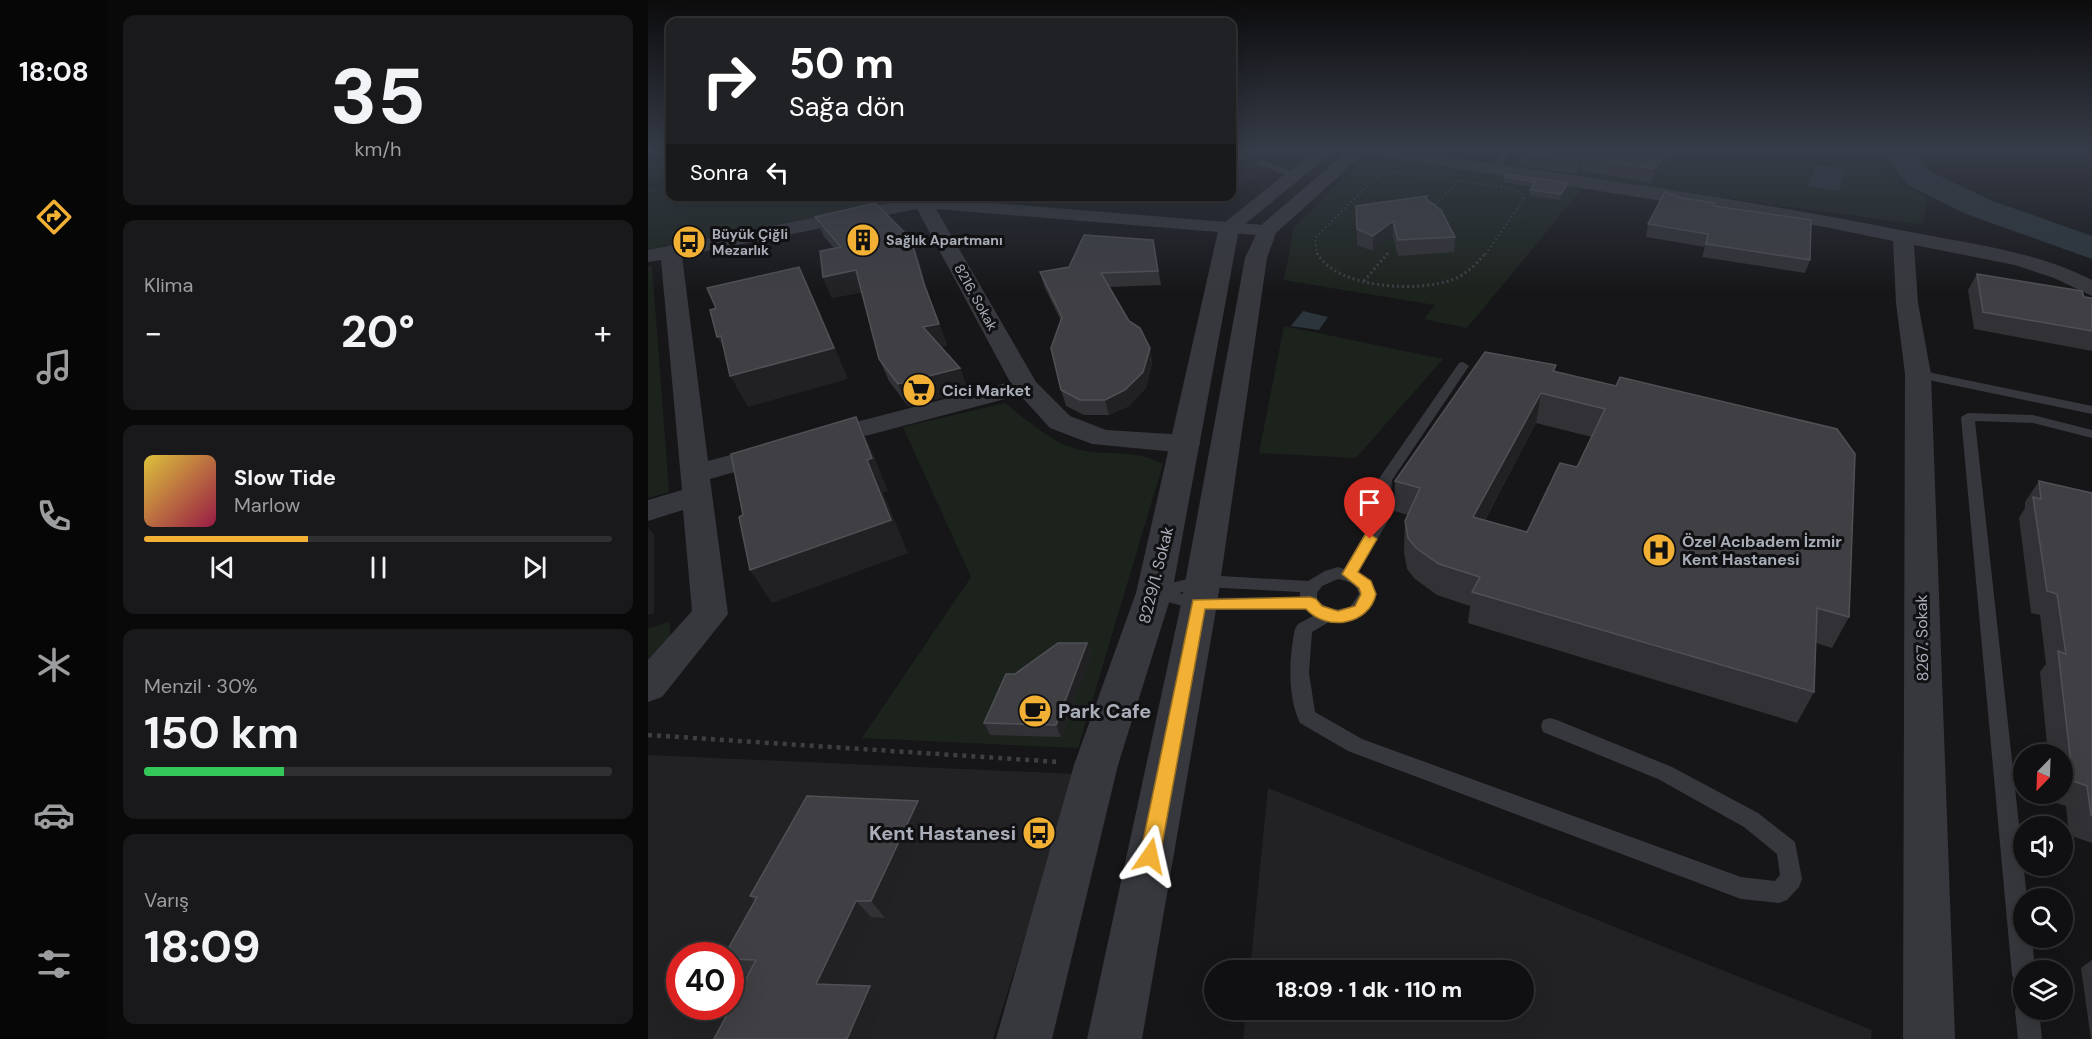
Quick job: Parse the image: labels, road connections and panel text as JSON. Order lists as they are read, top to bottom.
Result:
{
  "streets": {
    "street": ["8216. Sokak", "8229/1. Sokak", "8267. Sokak"]
  },
  "crossings": [
    ["8216. Sokak", "8229/1. Sokak"]
  ],
  "places": {
    "building": ["Sağlık Apartmanı"],
    "bus stop": ["Büyük Çiğli Mezarlık", "Kent Hastanesi"],
    "supermarket": ["Cici Market"],
    "hospital": ["Özel Acıbadem İzmir Kent Hastanesi"],
    "cafe": ["Park Cafe"]
  },
  "north": "bottom left",
  "page": {
    "tabs": "18:08",
    "tile": [
      ["35", "km/h"],
      "Klima",
      ["Menzil · 30%", "150 km"],
      ["Varış", "18:09"]
    ],
    "turn": ["50 m", "Sağa dön"],
    "then": "Sonra",
    "heat": ["−", "20°", "+"],
    "song": ["Slow Tide", "Marlow"],
    "limit": "40",
    "trip": "18:09 · 1 dk · 110 m"
  }
}
